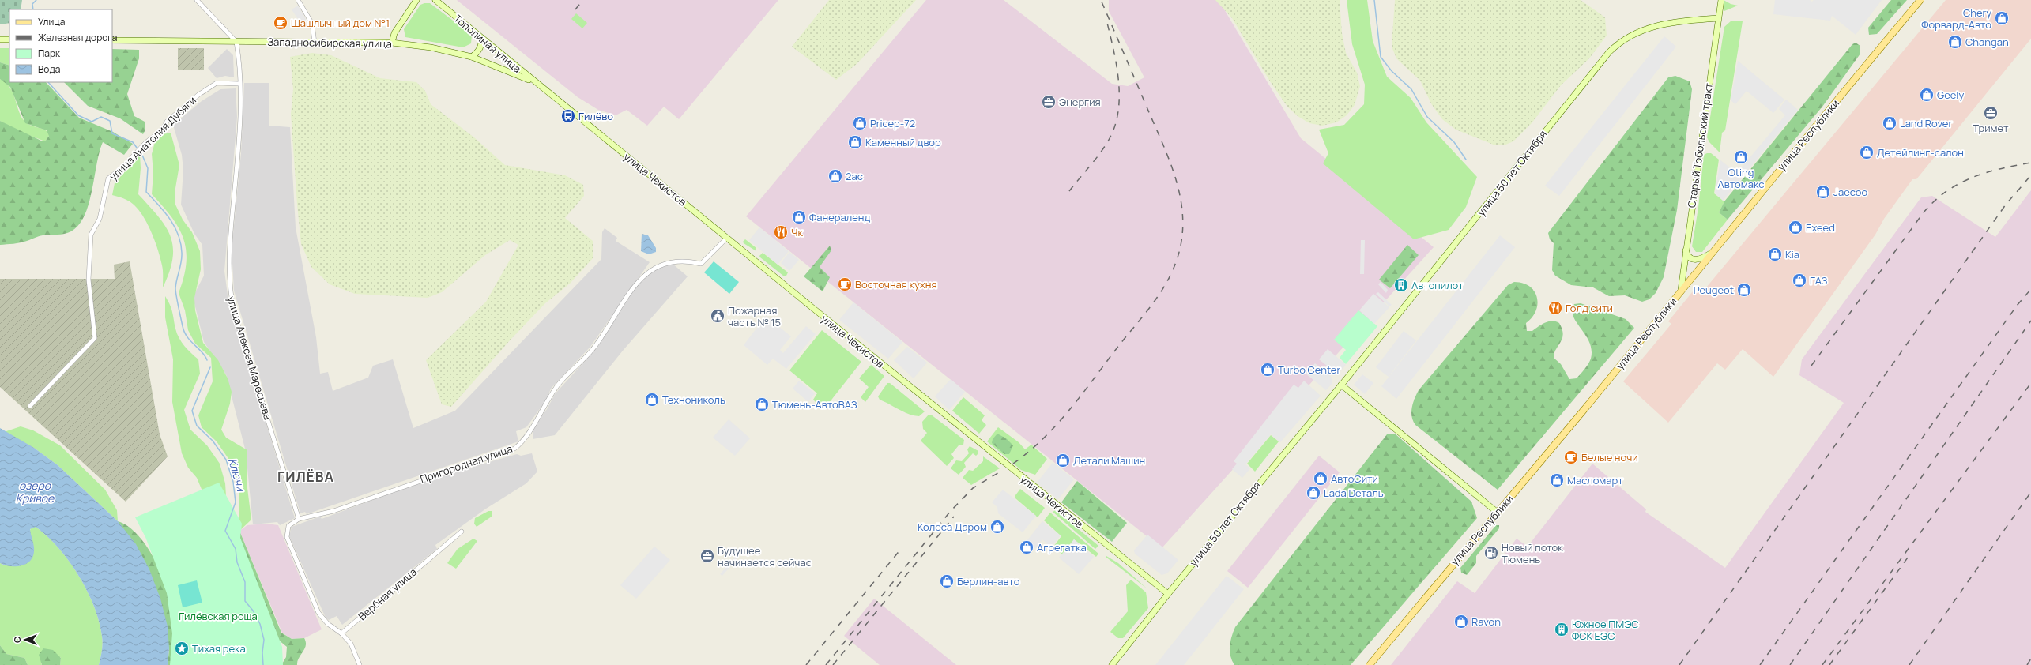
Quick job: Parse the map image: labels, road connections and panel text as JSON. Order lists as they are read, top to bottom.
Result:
{
  "streets": {
    "main road": [
      "Западносибирская улица",
      "Тополиная улица",
      "улица Республики",
      "Старый Тобольский тракт",
      "улица 50 лет Октября",
      "улица Чекистов"
    ],
    "street": [
      "улица Анатолия Дубяги",
      "улица Алексея Маресьева",
      "Пригородная улица",
      "Вербная улица"
    ]
  },
  "crossings": [
    ["Западносибирская улица", "Тополиная улица"],
    ["Западносибирская улица", "улица Чекистов"],
    ["Западносибирская улица", "улица Алексея Маресьева"],
    ["Тополиная улица", "улица Чекистов"],
    ["улица Республики", "Старый Тобольский тракт"],
    ["улица Анатолия Дубяги", "улица Алексея Маресьева"],
    ["Старый Тобольский тракт", "улица 50 лет Октября"],
    ["улица 50 лет Октября", "улица Чекистов"],
    ["улица Чекистов", "Пригородная улица"],
    ["улица Алексея Маресьева", "Пригородная улица"]
  ],
  "districts": ["ГИЛЁВА"],
  "water": ["Ключи", "озеро Кривое"],
  "parks": ["Гилёвская роща"],
  "places": {
    "shop": [
      "Chery Форвард-Авто",
      "Changan",
      "Geely",
      "Pricep-72",
      "Land Rover",
      "Каменный двор",
      "Детейлинг-салон",
      "Oting Автомакс",
      "2ас",
      "Jaecoo",
      "Фанераленд",
      "Exeed",
      "Kia",
      "ГАЗ",
      "Peugeot",
      "Turbo Center",
      "Технониколь",
      "Тюмень-АвтоВАЗ",
      "Детали Машин",
      "АвтоСити",
      "Масломарт",
      "Lada Dеталь",
      "Колёса Даром",
      "Агрегатка",
      "Берлин-авто",
      "Ravon"
    ],
    "cafe": ["Шашлычный дом №1", "Восточная кухня", "Белые ночи"],
    "office": ["Энергия", "Тримет", "Будущее начинается сейчас"],
    "bus stop": ["Гилёво"],
    "restaurant": ["Чк", "Голд сити"],
    "building": ["Автопилот", "Южное ПМЭС ФСК ЕЭС"],
    "public building": ["Пожарная часть № 15"],
    "fuel station": ["Новый поток Тюмень"],
    "place": ["Тихая река"]
  },
  "legend": [
    "Улица",
    "Железная дорога",
    "Парк",
    "Вода"
  ],
  "north": "left"
}
